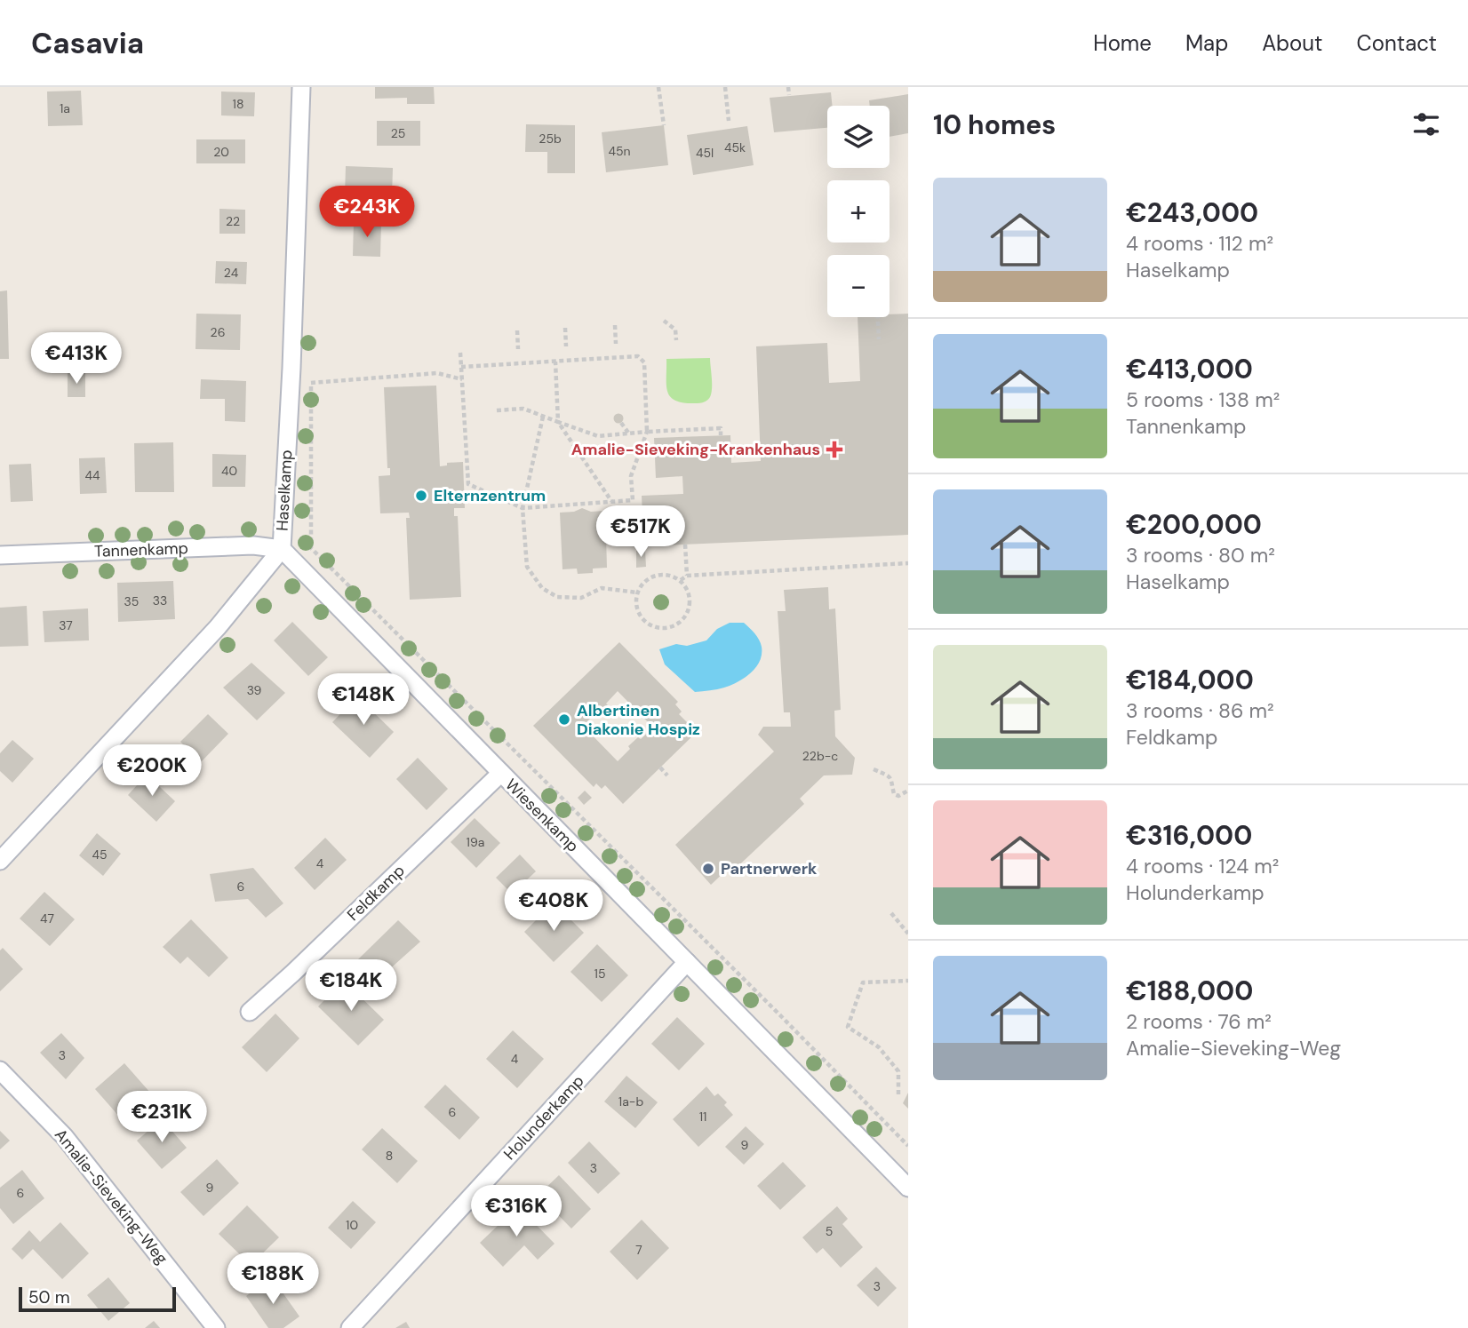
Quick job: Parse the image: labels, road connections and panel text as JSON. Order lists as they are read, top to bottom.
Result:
{
  "streets": {
    "street": [
      "Haselkamp",
      "Tannenkamp",
      "Wiesenkamp",
      "Feldkamp",
      "Holunderkamp",
      "Amalie-Sieveking-Weg"
    ]
  },
  "crossings": [
    ["Haselkamp", "Tannenkamp"],
    ["Haselkamp", "Wiesenkamp"],
    ["Tannenkamp", "Wiesenkamp"],
    ["Wiesenkamp", "Feldkamp"],
    ["Wiesenkamp", "Holunderkamp"]
  ],
  "places": {
    "health": ["Amalie-Sieveking-Krankenhaus"],
    "other": ["Elternzentrum", "Albertinen Diakonie Hospiz", "Partnerwerk"]
  },
  "house_numbers": [
    "18",
    "1a",
    "25",
    "25b",
    "45k",
    "45n",
    "20",
    "45l",
    "22",
    "24",
    "26",
    "40",
    "44",
    "33",
    "35",
    "37",
    "39",
    "22b-c",
    "19a",
    "45",
    "4",
    "6",
    "47",
    "15",
    "3",
    "4",
    "1a-b",
    "6",
    "11",
    "9",
    "8",
    "3",
    "9",
    "6",
    "10",
    "5",
    "7",
    "3"
  ],
  "scale_bar": "50 m",
  "page": {
    "header": "Casavia",
    "nav": [
      "Home",
      "Map",
      "About",
      "Contact"
    ],
    "heading": "10 homes",
    "map_buttons": ["+", "−"],
    "list": [
      {
        "name": "€243,000",
        "note": "4 rooms · 112 m² · Haselkamp"
      },
      {
        "name": "€413,000",
        "note": "5 rooms · 138 m² · Tannenkamp"
      },
      {
        "name": "€200,000",
        "note": "3 rooms · 80 m² · Haselkamp"
      },
      {
        "name": "€184,000",
        "note": "3 rooms · 86 m² · Feldkamp"
      },
      {
        "name": "€316,000",
        "note": "4 rooms · 124 m² · Holunderkamp"
      },
      {
        "name": "€188,000",
        "note": "2 rooms · 76 m² · Amalie-Sieveking-Weg"
      }
    ],
    "price": [
      "€243K",
      "€413K",
      "€517K",
      "€148K",
      "€200K",
      "€408K",
      "€184K",
      "€231K",
      "€316K",
      "€188K"
    ],
    "scale": "50 m"
  }
}
